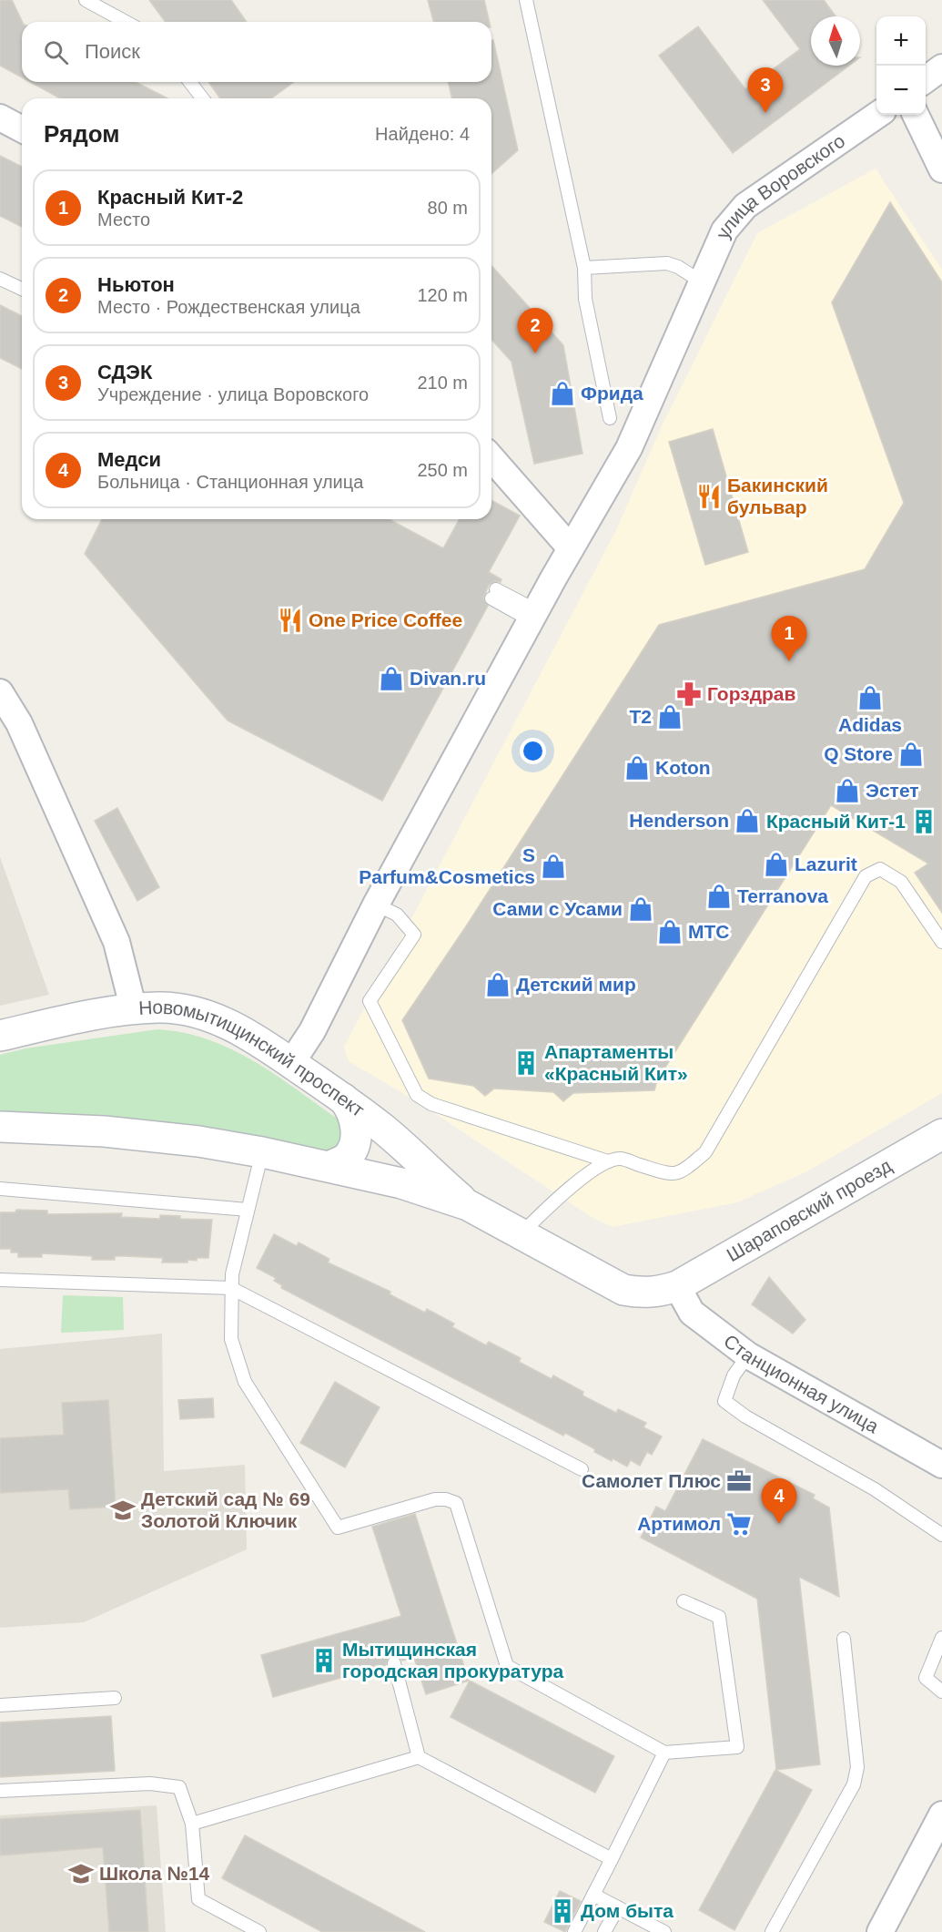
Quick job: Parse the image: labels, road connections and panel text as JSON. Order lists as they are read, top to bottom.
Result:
{
  "streets": {
    "main road": ["Новомытищинский проспект", "Шараповский проезд"],
    "street": ["улица Воровского", "Станционная улица"]
  },
  "crossings": [
    ["улица Воровского", "Новомытищинский проспект"],
    ["Новомытищинский проспект", "Шараповский проезд"],
    ["Новомытищинский проспект", "Станционная улица"],
    ["Шараповский проезд", "Станционная улица"]
  ],
  "places": {
    "shop": [
      "Фрида",
      "Divan.ru",
      "Adidas",
      "T2",
      "Q Store",
      "Koton",
      "Эстет",
      "Henderson",
      "Lazurit",
      "S Parfum&Cosmetics",
      "Terranova",
      "Сами с Усами",
      "МТС",
      "Детский мир"
    ],
    "restaurant": ["Бакинский бульвар", "One Price Coffee"],
    "pharmacy": ["Горздрав"],
    "building": [
      "Красный Кит-1",
      "Апартаменты «Красный Кит»",
      "Мытищинская городская прокуратура",
      "Дом быта"
    ],
    "office": ["Самолет Плюс"],
    "school or university": ["Детский сад № 69 Золотой Ключик", "Школа №14"],
    "supermarket": ["Артимол"]
  },
  "north": "top",
  "page": {
    "map_buttons": ["+", "−"],
    "search": "Поиск",
    "pins": [
      "3",
      "2",
      "1",
      "4"
    ],
    "heading": ["Рядом", "Найдено: 4"],
    "list": [
      {
        "mark": "1",
        "name": "Красный Кит-2",
        "note": "Место",
        "value": "80 m"
      },
      {
        "mark": "2",
        "name": "Ньютон",
        "note": "Место · Рождественская улица",
        "value": "120 m"
      },
      {
        "mark": "3",
        "name": "СДЭК",
        "note": "Учреждение · улица Воровского",
        "value": "210 m"
      },
      {
        "mark": "4",
        "name": "Медси",
        "note": "Больница · Станционная улица",
        "value": "250 m"
      }
    ]
  }
}
